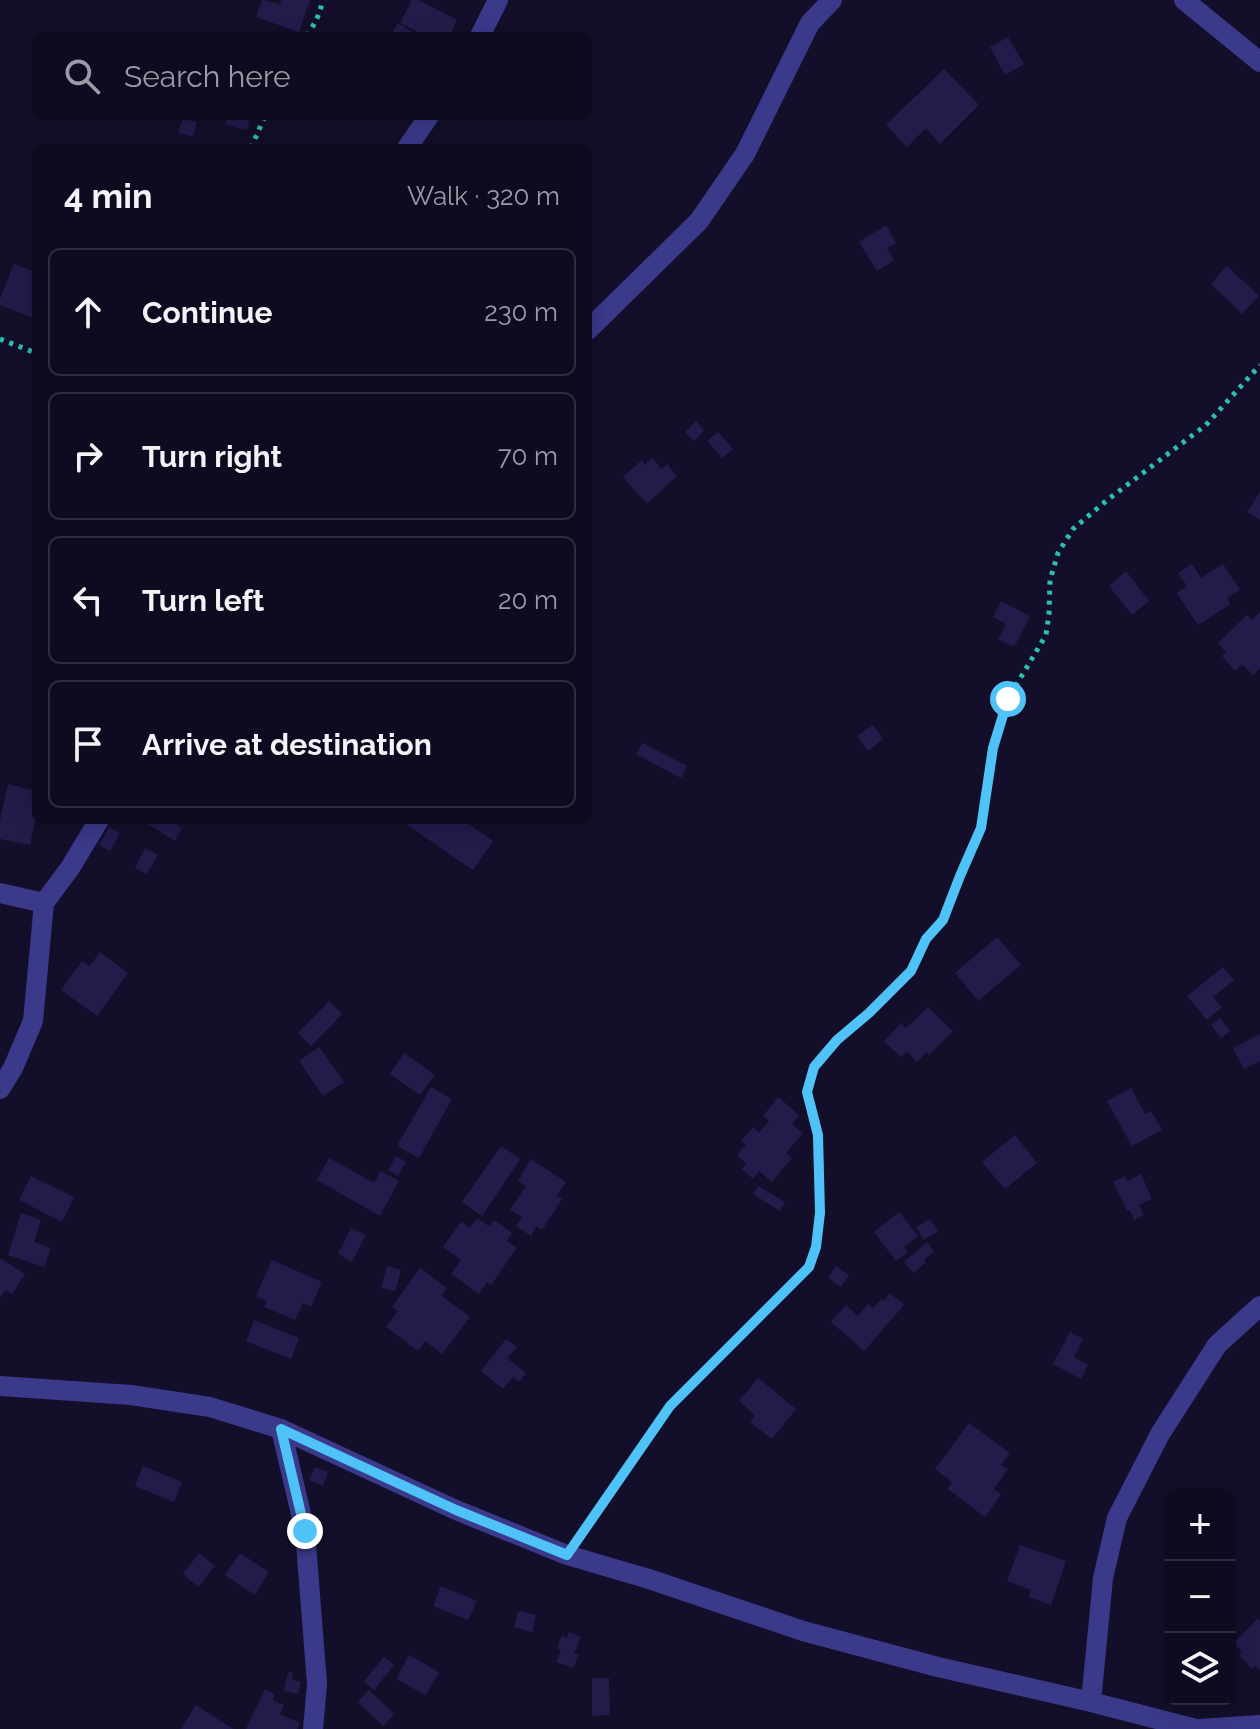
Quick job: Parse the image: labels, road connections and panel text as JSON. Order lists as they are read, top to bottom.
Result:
{
  "page": {
    "search": "Search here",
    "heading": ["4 min", "Walk · 320 m"],
    "list": [
      ["Continue", "230 m"],
      ["Turn right", "70 m"],
      ["Turn left", "20 m"],
      "Arrive at destination"
    ],
    "map_buttons": ["+", "−"]
  }
}
